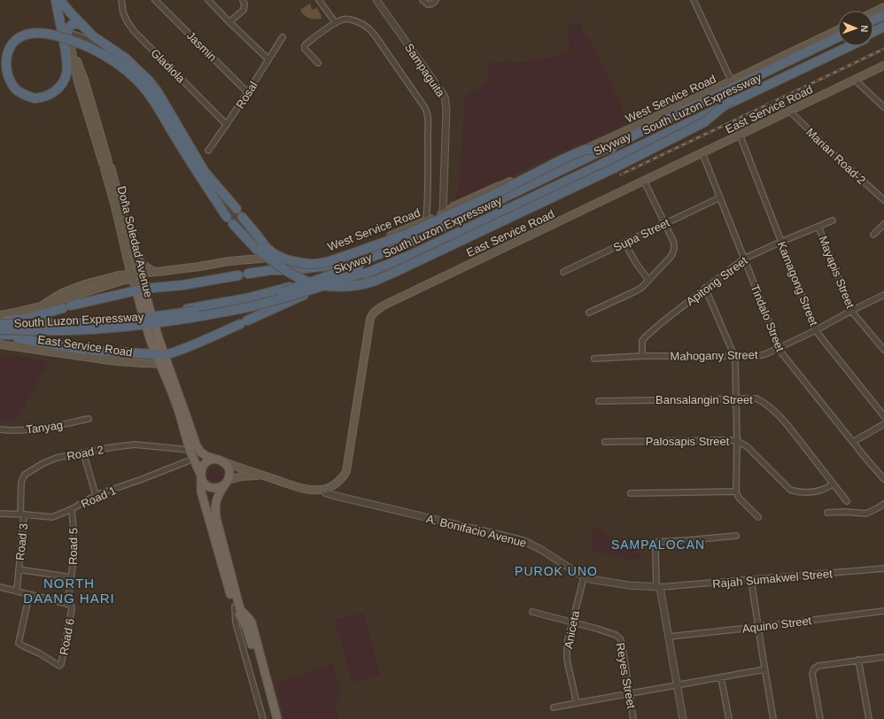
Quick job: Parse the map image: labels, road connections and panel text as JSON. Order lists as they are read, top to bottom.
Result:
{
  "streets": {
    "highway": ["South Luzon Expressway", "Skyway"],
    "main road": ["West Service Road", "East Service Road", "Doña Soledad Avenue"],
    "street": [
      "Jasmin",
      "Gladiola",
      "Sampaguita",
      "Rosal",
      "Marian Road-2",
      "Supa Street",
      "Mayapis Street",
      "Apitong Street",
      "Kamagong Street",
      "Tindalo Street",
      "Mahogany Street",
      "Bansalangin Street",
      "Tanyag",
      "Palosapis Street",
      "Road 2",
      "Road 1",
      "A. Bonifacio Avenue",
      "Road 3",
      "Road 5",
      "Rajah Sumakwel Street",
      "Aquino Street",
      "Aniceta",
      "Road 6",
      "Reyes Street"
    ]
  },
  "crossings": [
    ["Jasmin", "Rosal"],
    ["Gladiola", "Rosal"],
    ["Sampaguita", "West Service Road"],
    ["West Service Road", "South Luzon Expressway"],
    ["West Service Road", "Skyway"],
    ["West Service Road", "Doña Soledad Avenue"],
    ["South Luzon Expressway", "Skyway"],
    ["East Service Road", "Marian Road-2"],
    ["East Service Road", "Doña Soledad Avenue"],
    ["East Service Road", "Kamagong Street"],
    ["East Service Road", "Tindalo Street"],
    ["East Service Road", "A. Bonifacio Avenue"],
    ["Supa Street", "Tindalo Street"],
    ["Mayapis Street", "Apitong Street"],
    ["Mayapis Street", "Mahogany Street"],
    ["Apitong Street", "Kamagong Street"],
    ["Apitong Street", "Tindalo Street"],
    ["Apitong Street", "Mahogany Street"],
    ["Kamagong Street", "Mahogany Street"],
    ["Tindalo Street", "Mahogany Street"],
    ["Bansalangin Street", "Palosapis Street"],
    ["Road 2", "Road 1"],
    ["Road 2", "Road 3"],
    ["Road 1", "Road 3"],
    ["Road 1", "Road 5"],
    ["A. Bonifacio Avenue", "Rajah Sumakwel Street"],
    ["A. Bonifacio Avenue", "Aniceta"],
    ["Road 5", "Road 6"],
    ["Aniceta", "Reyes Street"]
  ],
  "districts": ["SAMPALOCAN", "PUROK UNO", "NORTH DAANG HARI"],
  "north": "right"
}
